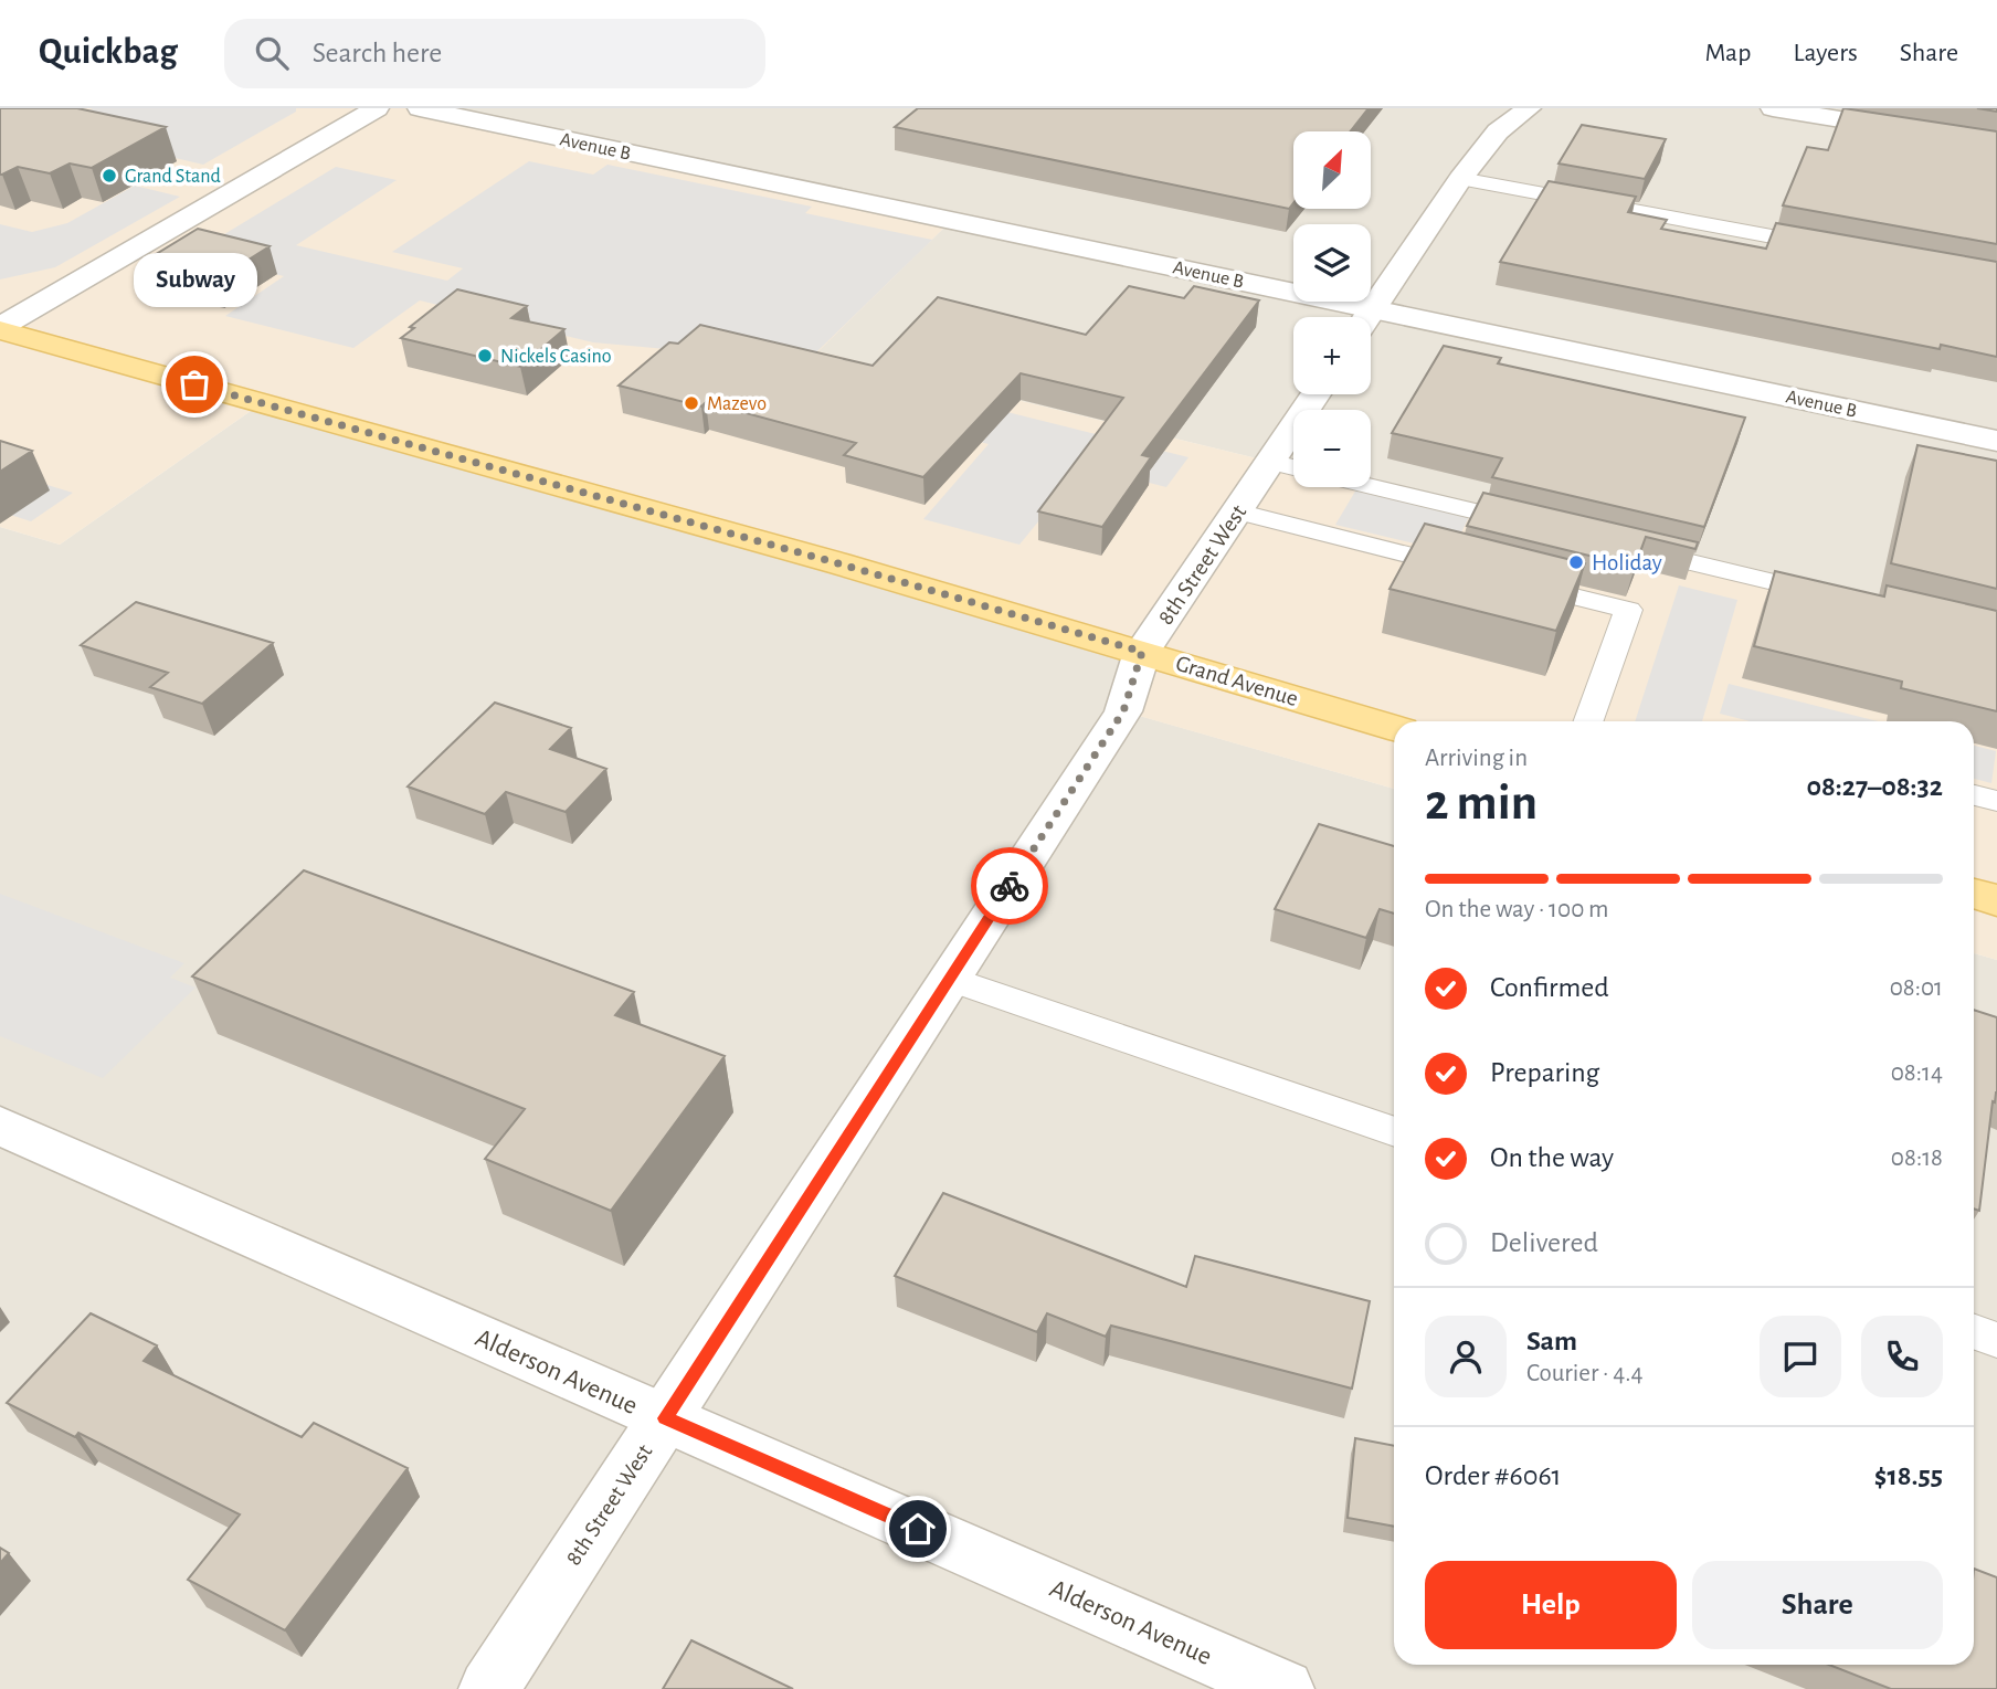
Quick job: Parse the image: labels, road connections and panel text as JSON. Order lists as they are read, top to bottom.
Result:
{
  "streets": {
    "main road": ["Grand Avenue"],
    "street": ["Avenue B", "8th Street West", "Alderson Avenue"]
  },
  "crossings": [
    ["8th Street West", "Grand Avenue"],
    ["8th Street West", "Alderson Avenue"]
  ],
  "places": [
    "Grand Stand",
    "Nickels Casino",
    "Subway",
    "Mazevo",
    "Holiday"
  ],
  "north": "top right",
  "page": {
    "header": "Quickbag",
    "search": "Search here",
    "nav": ["Map", "Layers", "Share"],
    "map_buttons": ["+", "−"],
    "bubble": "Subway",
    "heading": ["2 min", "Arriving in", "08:27–08:32"],
    "panel": [
      "Sam",
      "Courier · 4.4",
      "Order #6061",
      "$18.55"
    ],
    "bar": "On the way · 100 m",
    "list": [
      ["Confirmed", "08:01"],
      ["Preparing", "08:14"],
      ["On the way", "08:18"],
      "Delivered"
    ],
    "buttons": ["Help", "Share"]
  }
}
